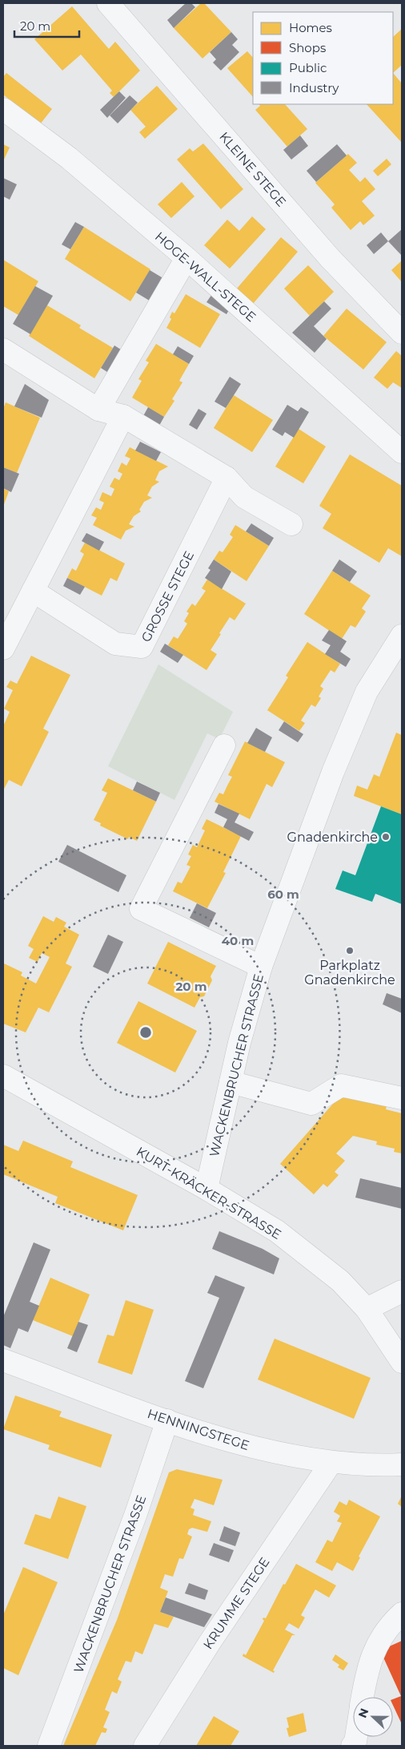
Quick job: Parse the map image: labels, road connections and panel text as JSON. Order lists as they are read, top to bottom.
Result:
{
  "streets": {
    "street": [
      "KLEINE STEGE",
      "HOGE-WALL-STEGE",
      "GROSSE STEGE",
      "WACKENBRUCHER STRASSE",
      "KURT-KRÄCKER-STRASSE",
      "HENNINGSTEGE",
      "KRUMME STEGE"
    ]
  },
  "crossings": [
    ["WACKENBRUCHER STRASSE", "KURT-KRÄCKER-STRASSE"],
    ["WACKENBRUCHER STRASSE", "HENNINGSTEGE"],
    ["HENNINGSTEGE", "KRUMME STEGE"]
  ],
  "places": ["Gnadenkirche", "Parkplatz Gnadenkirche"],
  "legend": [
    "Homes",
    "Shops",
    "Public",
    "Industry"
  ],
  "scale_bar": "20 m",
  "north": "left",
  "rings": ["60 m", "40 m", "20 m"]
}
